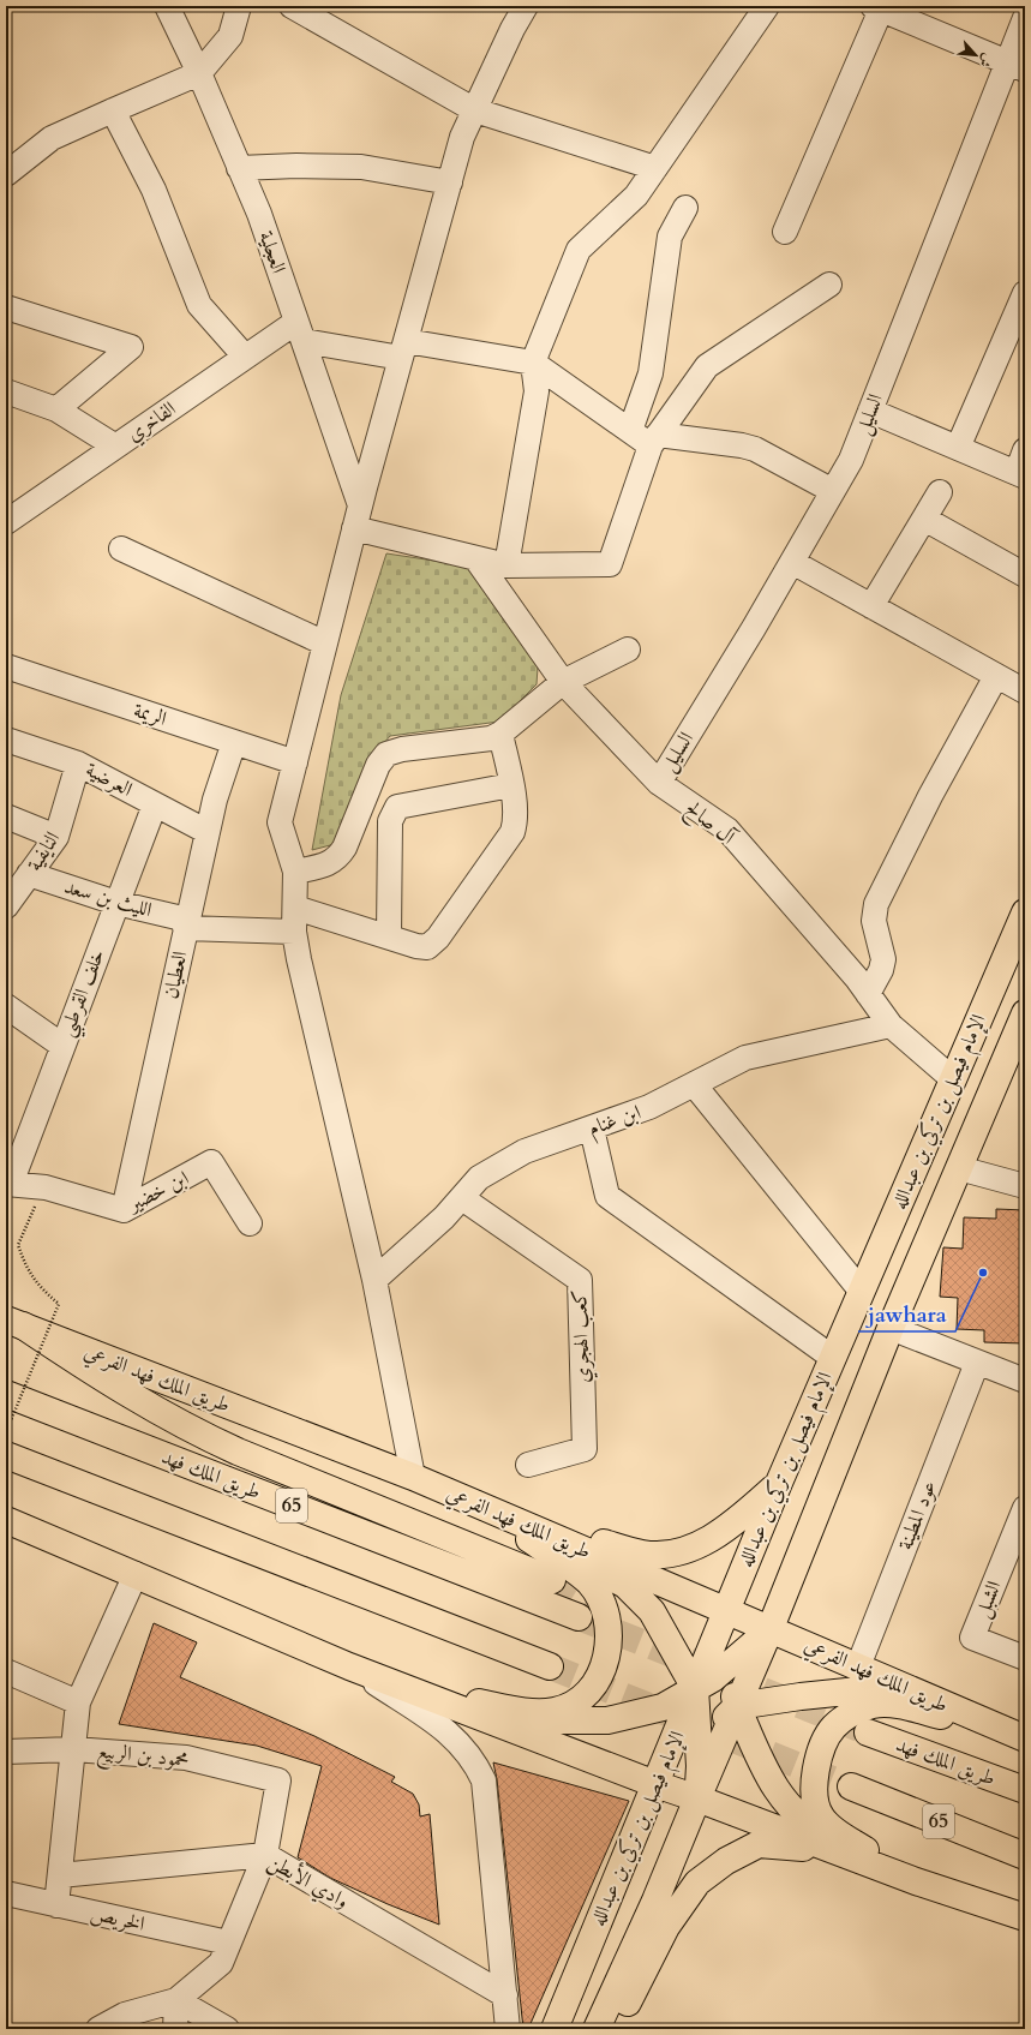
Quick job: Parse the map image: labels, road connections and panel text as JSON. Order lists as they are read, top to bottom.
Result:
{
  "streets": {
    "main road": [
      "الإمام فيصل بن تركي بن عبدالله",
      "طريق الملك فهد الفرعي",
      "طريق الملك فهد",
      "65"
    ],
    "street": [
      "العجلية",
      "السليل",
      "الفاخري",
      "الريمة",
      "العرضية",
      "آل صالح",
      "النايفية",
      "الليث بن سعد",
      "العطيان",
      "خلف القرطبي",
      "ابن غنام",
      "ابن خضير",
      "كعب الهجري",
      "عود المطينة",
      "الشبل",
      "محمود بن الربيع",
      "وادي الأبطن",
      "الخريص"
    ]
  },
  "crossings": [
    ["العجلية", "الفاخري"],
    ["السليل", "آل صالح"],
    ["الريمة", "العطيان"],
    ["العرضية", "النايفية"],
    ["العرضية", "العطيان"],
    ["العرضية", "خلف القرطبي"],
    ["آل صالح", "الإمام فيصل بن تركي بن عبدالله"],
    ["آل صالح", "ابن غنام"],
    ["النايفية", "الليث بن سعد"],
    ["الليث بن سعد", "العطيان"],
    ["الليث بن سعد", "خلف القرطبي"],
    ["العطيان", "ابن خضير"],
    ["خلف القرطبي", "ابن خضير"],
    ["الإمام فيصل بن تركي بن عبدالله", "طريق الملك فهد الفرعي"],
    ["ابن غنام", "كعب الهجري"],
    ["طريق الملك فهد الفرعي", "عود المطينة"],
    ["محمود بن الربيع", "وادي الأبطن"]
  ],
  "places": ["jawhara"],
  "north": "bottom right"
}
